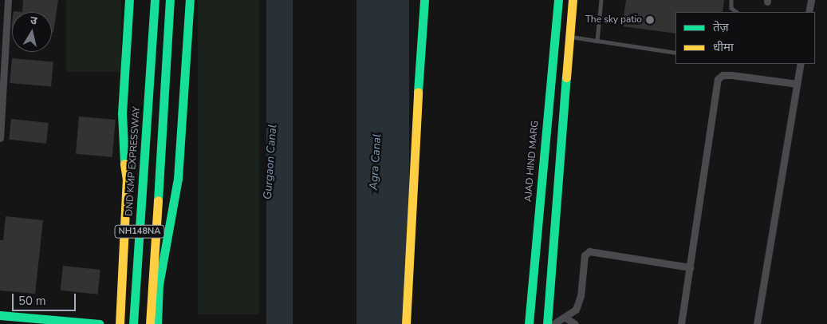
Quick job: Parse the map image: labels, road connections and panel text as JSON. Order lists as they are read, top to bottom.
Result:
{
  "streets": {
    "main road": ["DND KMP EXPRESSWAY", "AJAD HIND MARG", "NH148NA"]
  },
  "water": ["Gurgaon Canal", "Agra Canal"],
  "places": ["The sky patio"],
  "legend": ["तेज़", "धीमा"],
  "scale_bar": "50 m",
  "north": "top"
}
